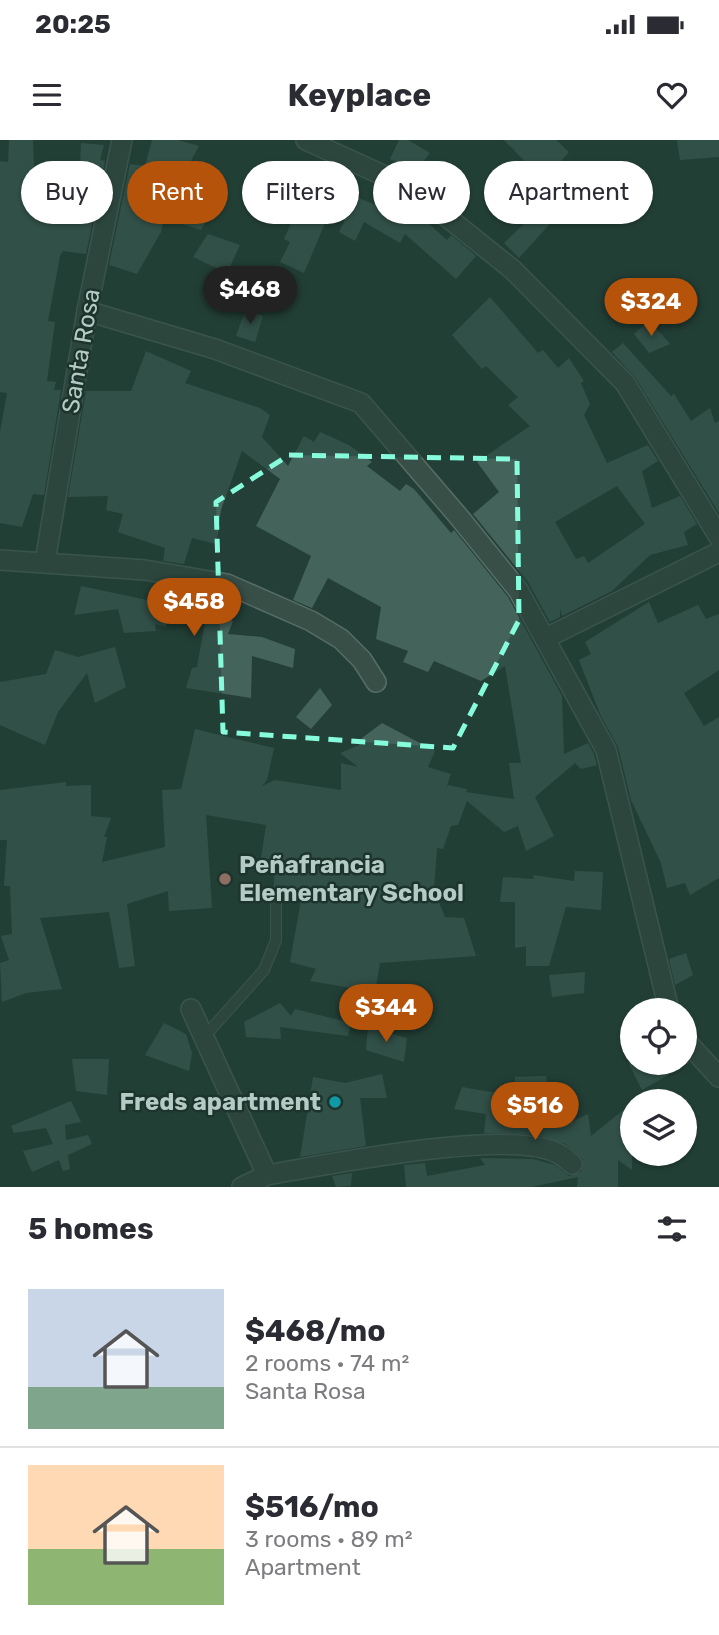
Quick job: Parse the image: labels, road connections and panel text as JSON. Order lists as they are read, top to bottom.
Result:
{
  "streets": {
    "street": ["Santa Rosa"]
  },
  "places": ["Peñafrancia Elementary School", "Freds apartment"],
  "page": {
    "status": "20:25",
    "header": "Keyplace",
    "chip": [
      "Buy",
      "Rent",
      "Filters",
      "New",
      "Apartment"
    ],
    "price": [
      "$468",
      "$324",
      "$458",
      "$344",
      "$516"
    ],
    "heading": "5 homes",
    "list": [
      {
        "name": "$468/mo",
        "note": "2 rooms · 74 m² · Santa Rosa"
      },
      {
        "name": "$516/mo",
        "note": "3 rooms · 89 m² · Apartment"
      }
    ]
  }
}
